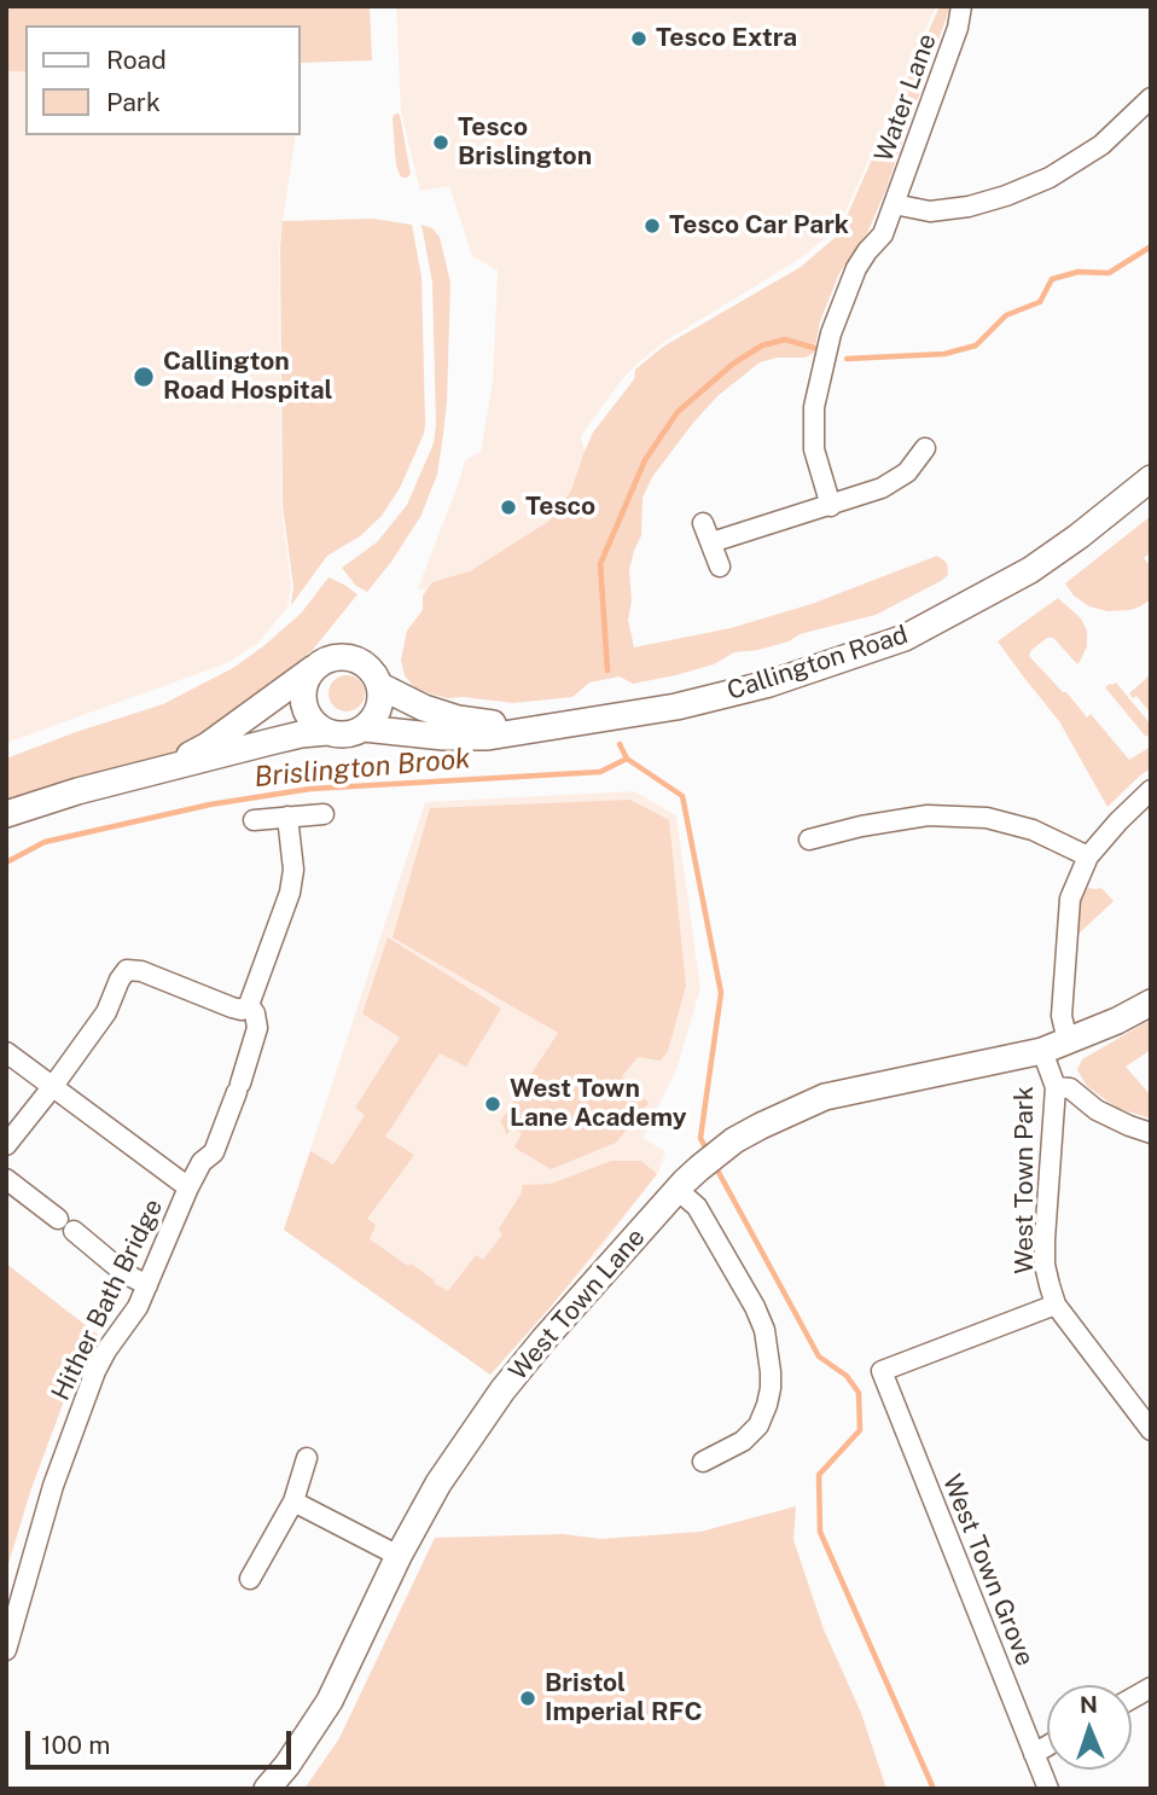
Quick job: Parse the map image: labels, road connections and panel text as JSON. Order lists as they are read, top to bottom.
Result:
{
  "streets": {
    "main road": ["Callington Road", "West Town Lane"],
    "street": [
      "Water Lane",
      "West Town Park",
      "Hither Bath Bridge",
      "West Town Grove"
    ]
  },
  "crossings": [
    ["West Town Park", "West Town Lane"],
    ["West Town Park", "West Town Grove"]
  ],
  "water": ["Brislington Brook"],
  "places": [
    "Tesco Extra",
    "Tesco Brislington",
    "Tesco Car Park",
    "Callington Road Hospital",
    "Tesco",
    "West Town Lane Academy",
    "Bristol Imperial RFC"
  ],
  "legend": ["Road", "Park"],
  "scale_bar": "100 m",
  "north": "top"
}
